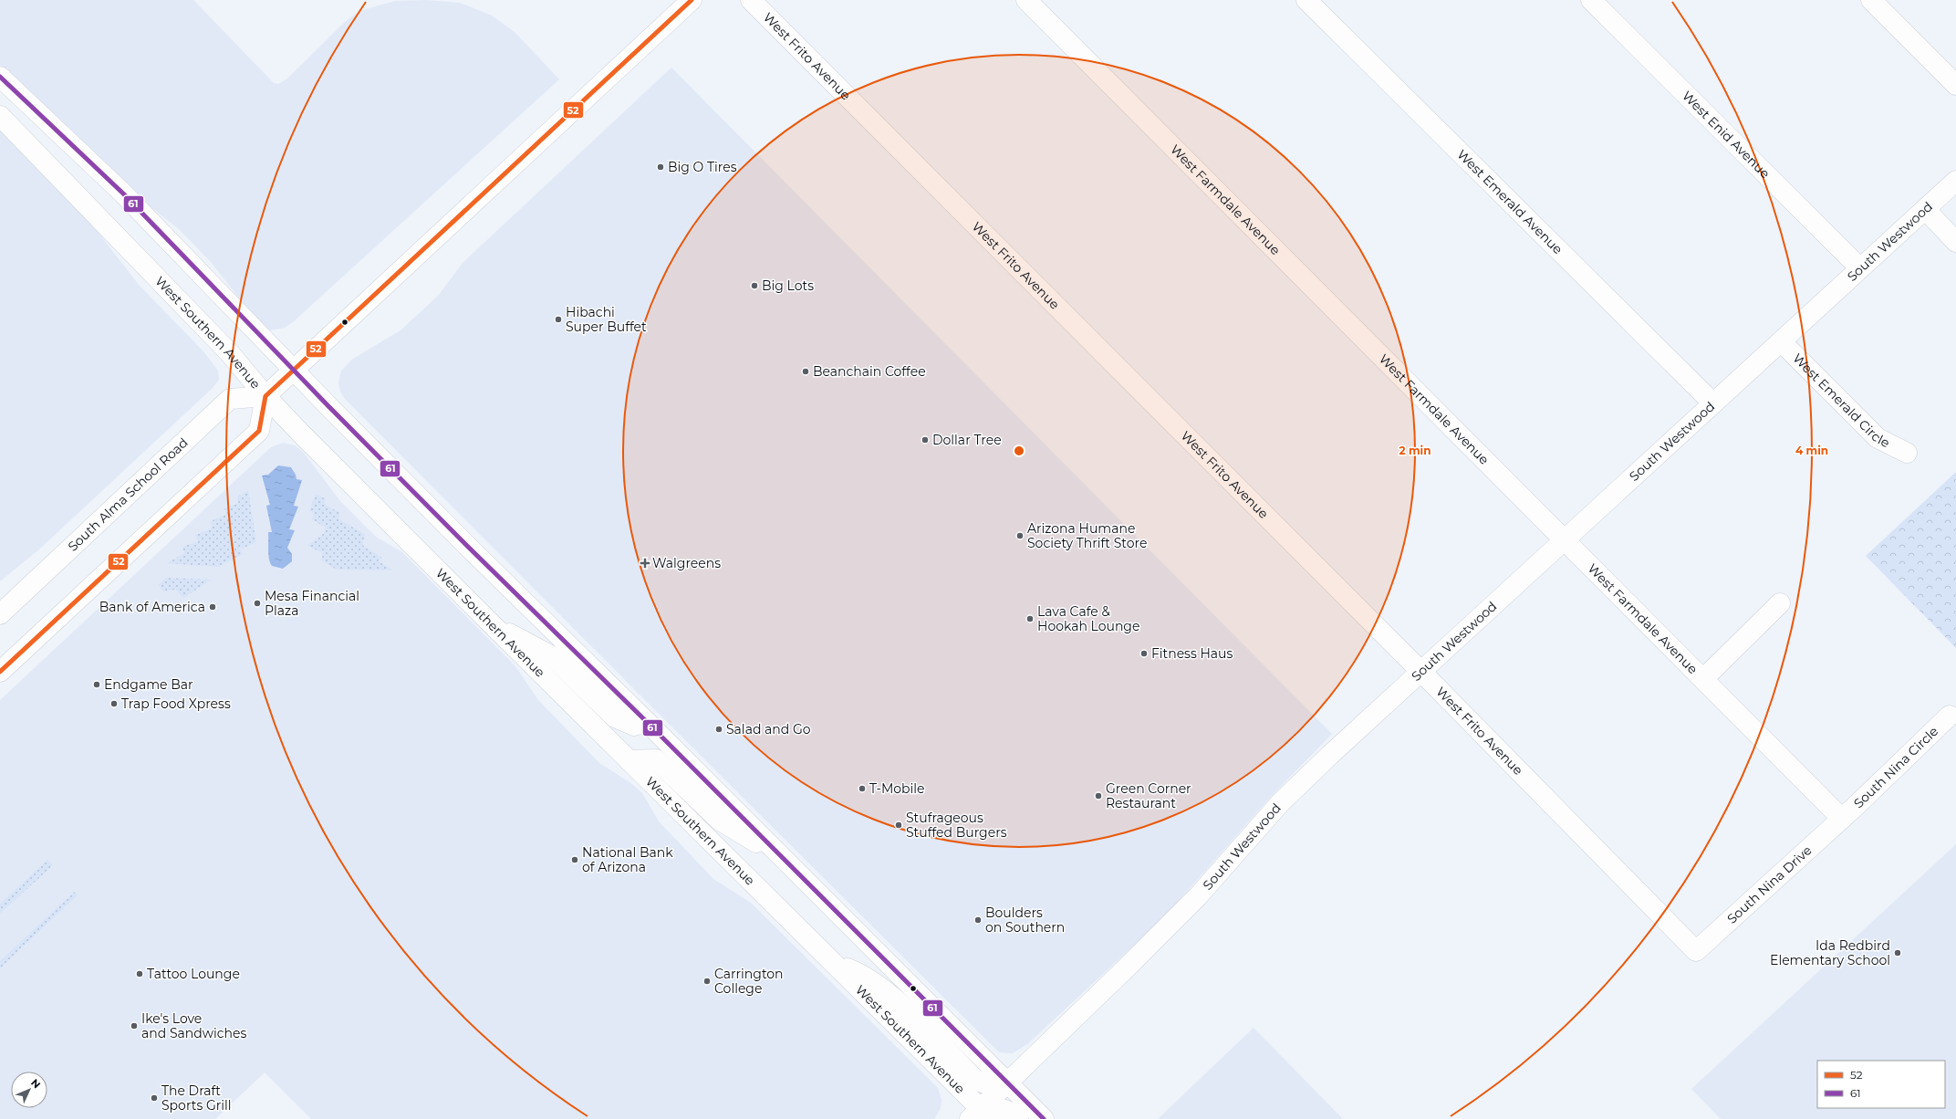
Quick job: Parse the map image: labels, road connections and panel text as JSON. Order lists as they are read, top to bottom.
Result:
{
  "streets": {
    "street": [
      "West Frito Avenue",
      "West Enid Avenue",
      "West Farmdale Avenue",
      "West Emerald Avenue",
      "South Westwood",
      "West Southern Avenue",
      "West Emerald Circle",
      "South Alma School Road",
      "South Nina Circle",
      "South Nina Drive"
    ]
  },
  "crossings": [
    ["West Frito Avenue", "South Westwood"],
    ["West Frito Avenue", "South Nina Drive"],
    ["West Enid Avenue", "South Westwood"],
    ["West Farmdale Avenue", "South Westwood"],
    ["West Farmdale Avenue", "South Nina Circle"],
    ["West Farmdale Avenue", "South Nina Drive"],
    ["West Emerald Avenue", "South Westwood"],
    ["South Westwood", "West Southern Avenue"],
    ["South Westwood", "West Emerald Circle"],
    ["West Southern Avenue", "South Alma School Road"],
    ["South Nina Circle", "South Nina Drive"]
  ],
  "places": {
    "other": [
      "Big O Tires",
      "Big Lots",
      "Hibachi Super Buffet",
      "Beanchain Coffee",
      "Dollar Tree",
      "Arizona Humane Society Thrift Store",
      "Mesa Financial Plaza",
      "Bank of America",
      "Lava Cafe & Hookah Lounge",
      "Fitness Haus",
      "Endgame Bar",
      "Trap Food Xpress",
      "Salad and Go",
      "T-Mobile",
      "Green Corner Restaurant",
      "Stufrageous Stuffed Burgers",
      "National Bank of Arizona",
      "Boulders on Southern",
      "Ida Redbird Elementary School",
      "Tattoo Lounge",
      "Carrington College",
      "Ike's Love and Sandwiches",
      "The Draft Sports Grill"
    ],
    "health": ["Walgreens"]
  },
  "lines": ["transit line 52", "transit line 61"],
  "legend": ["52", "61"],
  "north": "top right",
  "rings": ["2 min", "4 min"]
}
